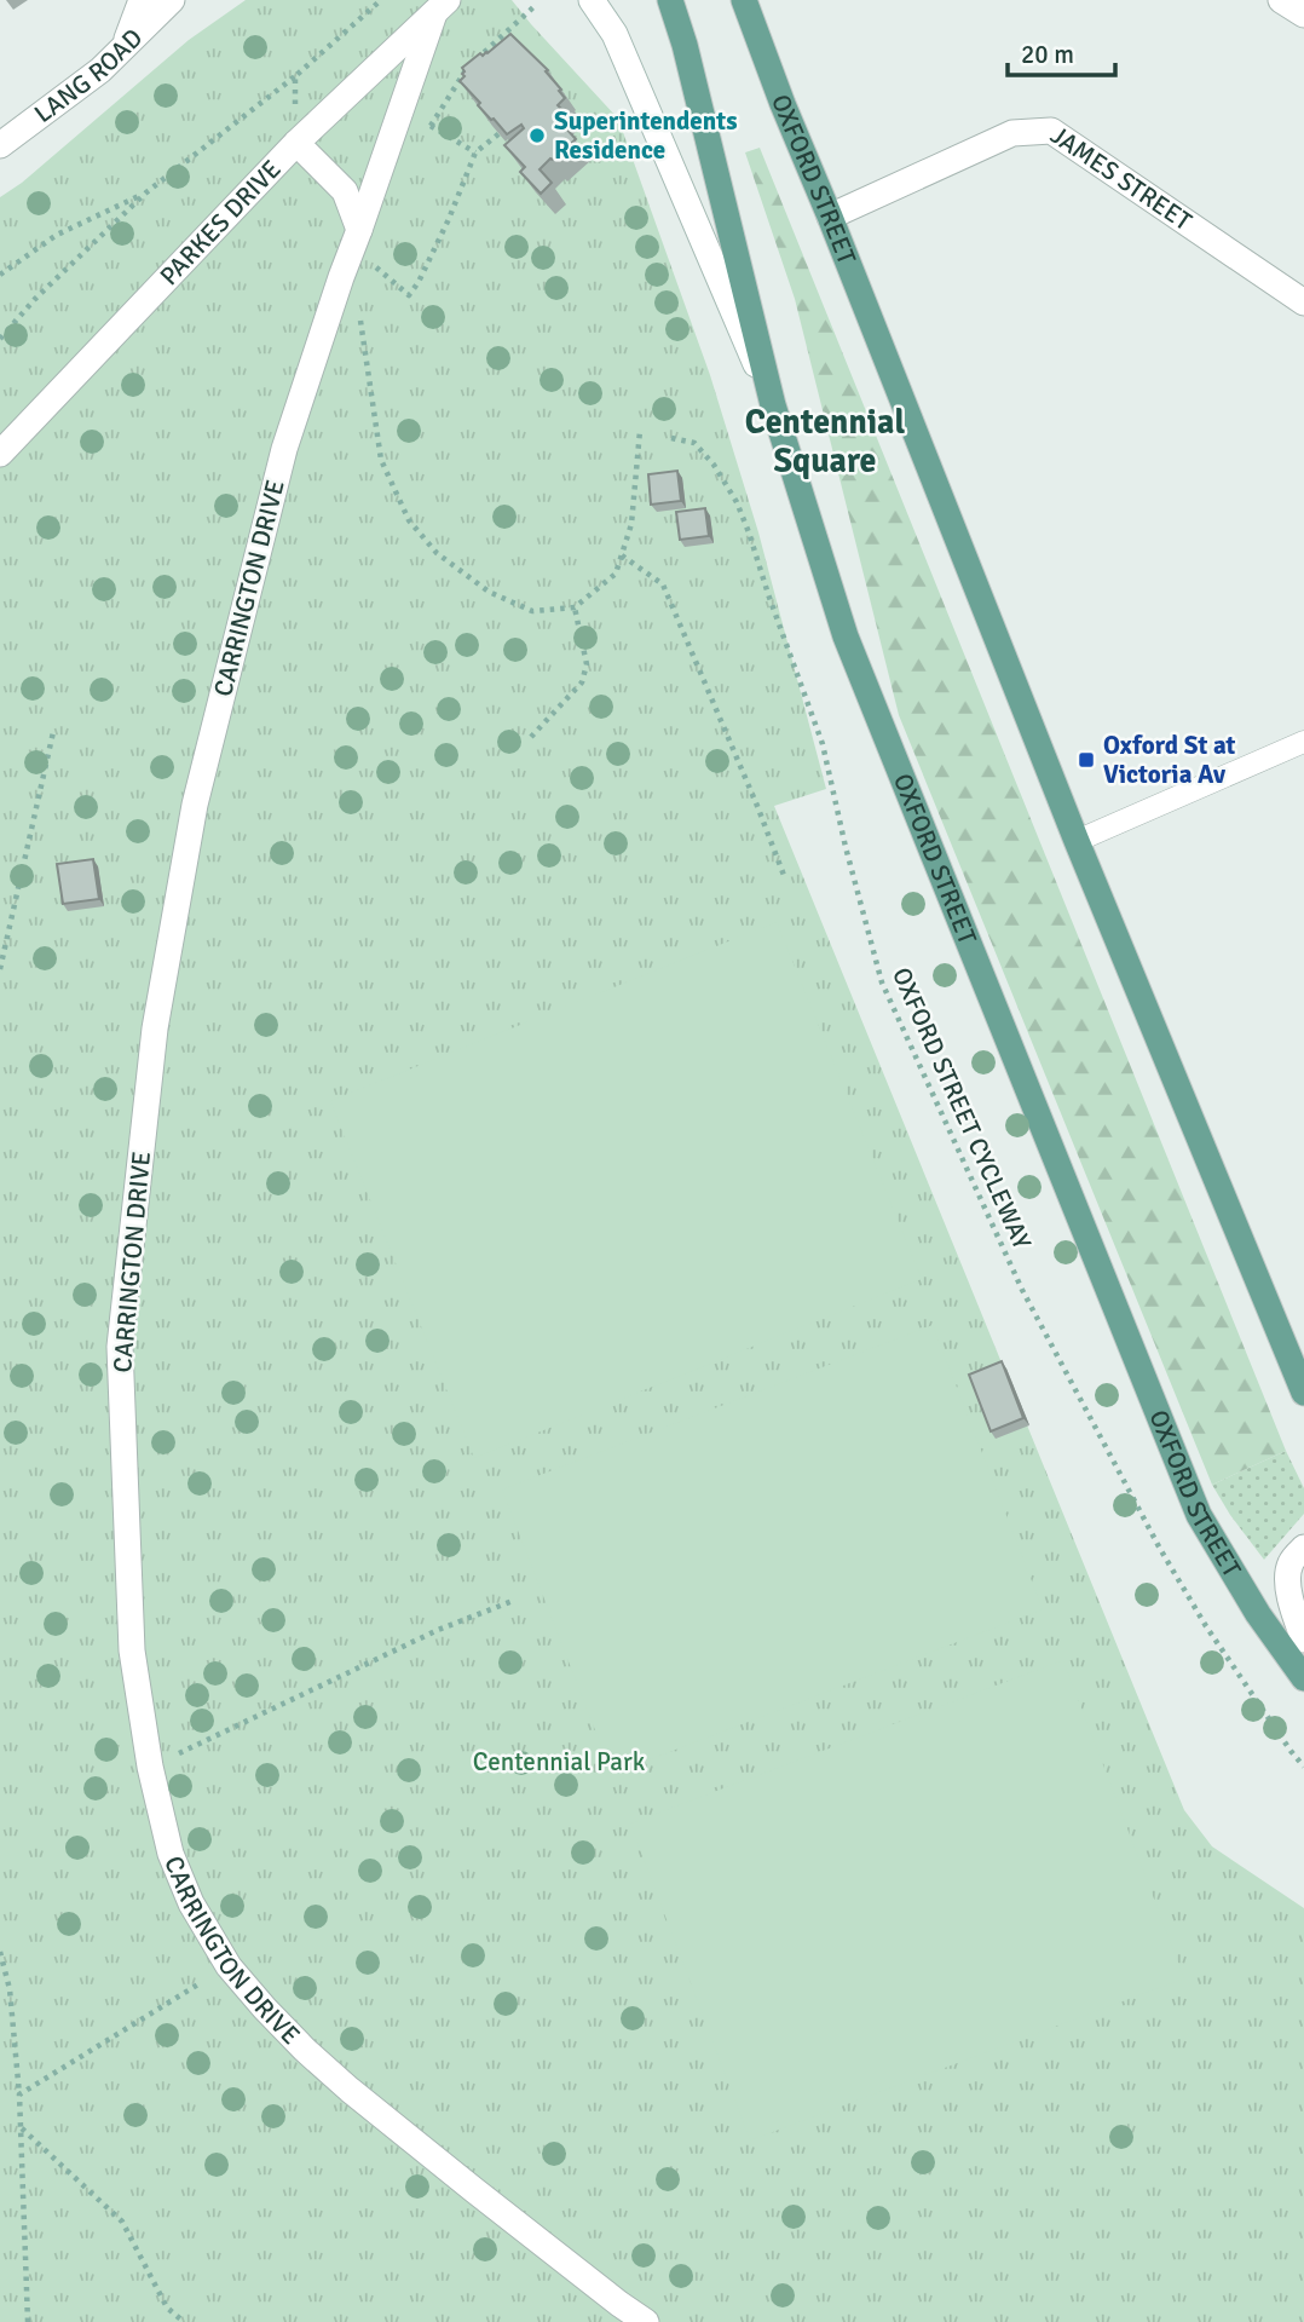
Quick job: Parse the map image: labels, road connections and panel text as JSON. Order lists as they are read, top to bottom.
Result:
{
  "streets": {
    "main road": ["OXFORD STREET"],
    "street": [
      "LANG ROAD",
      "JAMES STREET",
      "PARKES DRIVE",
      "CARRINGTON DRIVE"
    ],
    "path": ["OXFORD STREET CYCLEWAY"]
  },
  "crossings": [
    ["OXFORD STREET", "JAMES STREET"],
    ["PARKES DRIVE", "CARRINGTON DRIVE"]
  ],
  "districts": ["Centennial Square"],
  "parks": ["Centennial Park"],
  "places": {
    "other": ["Superintendents Residence"],
    "transit": ["Oxford St at Victoria Av"]
  },
  "scale_bar": "20 m"
}
